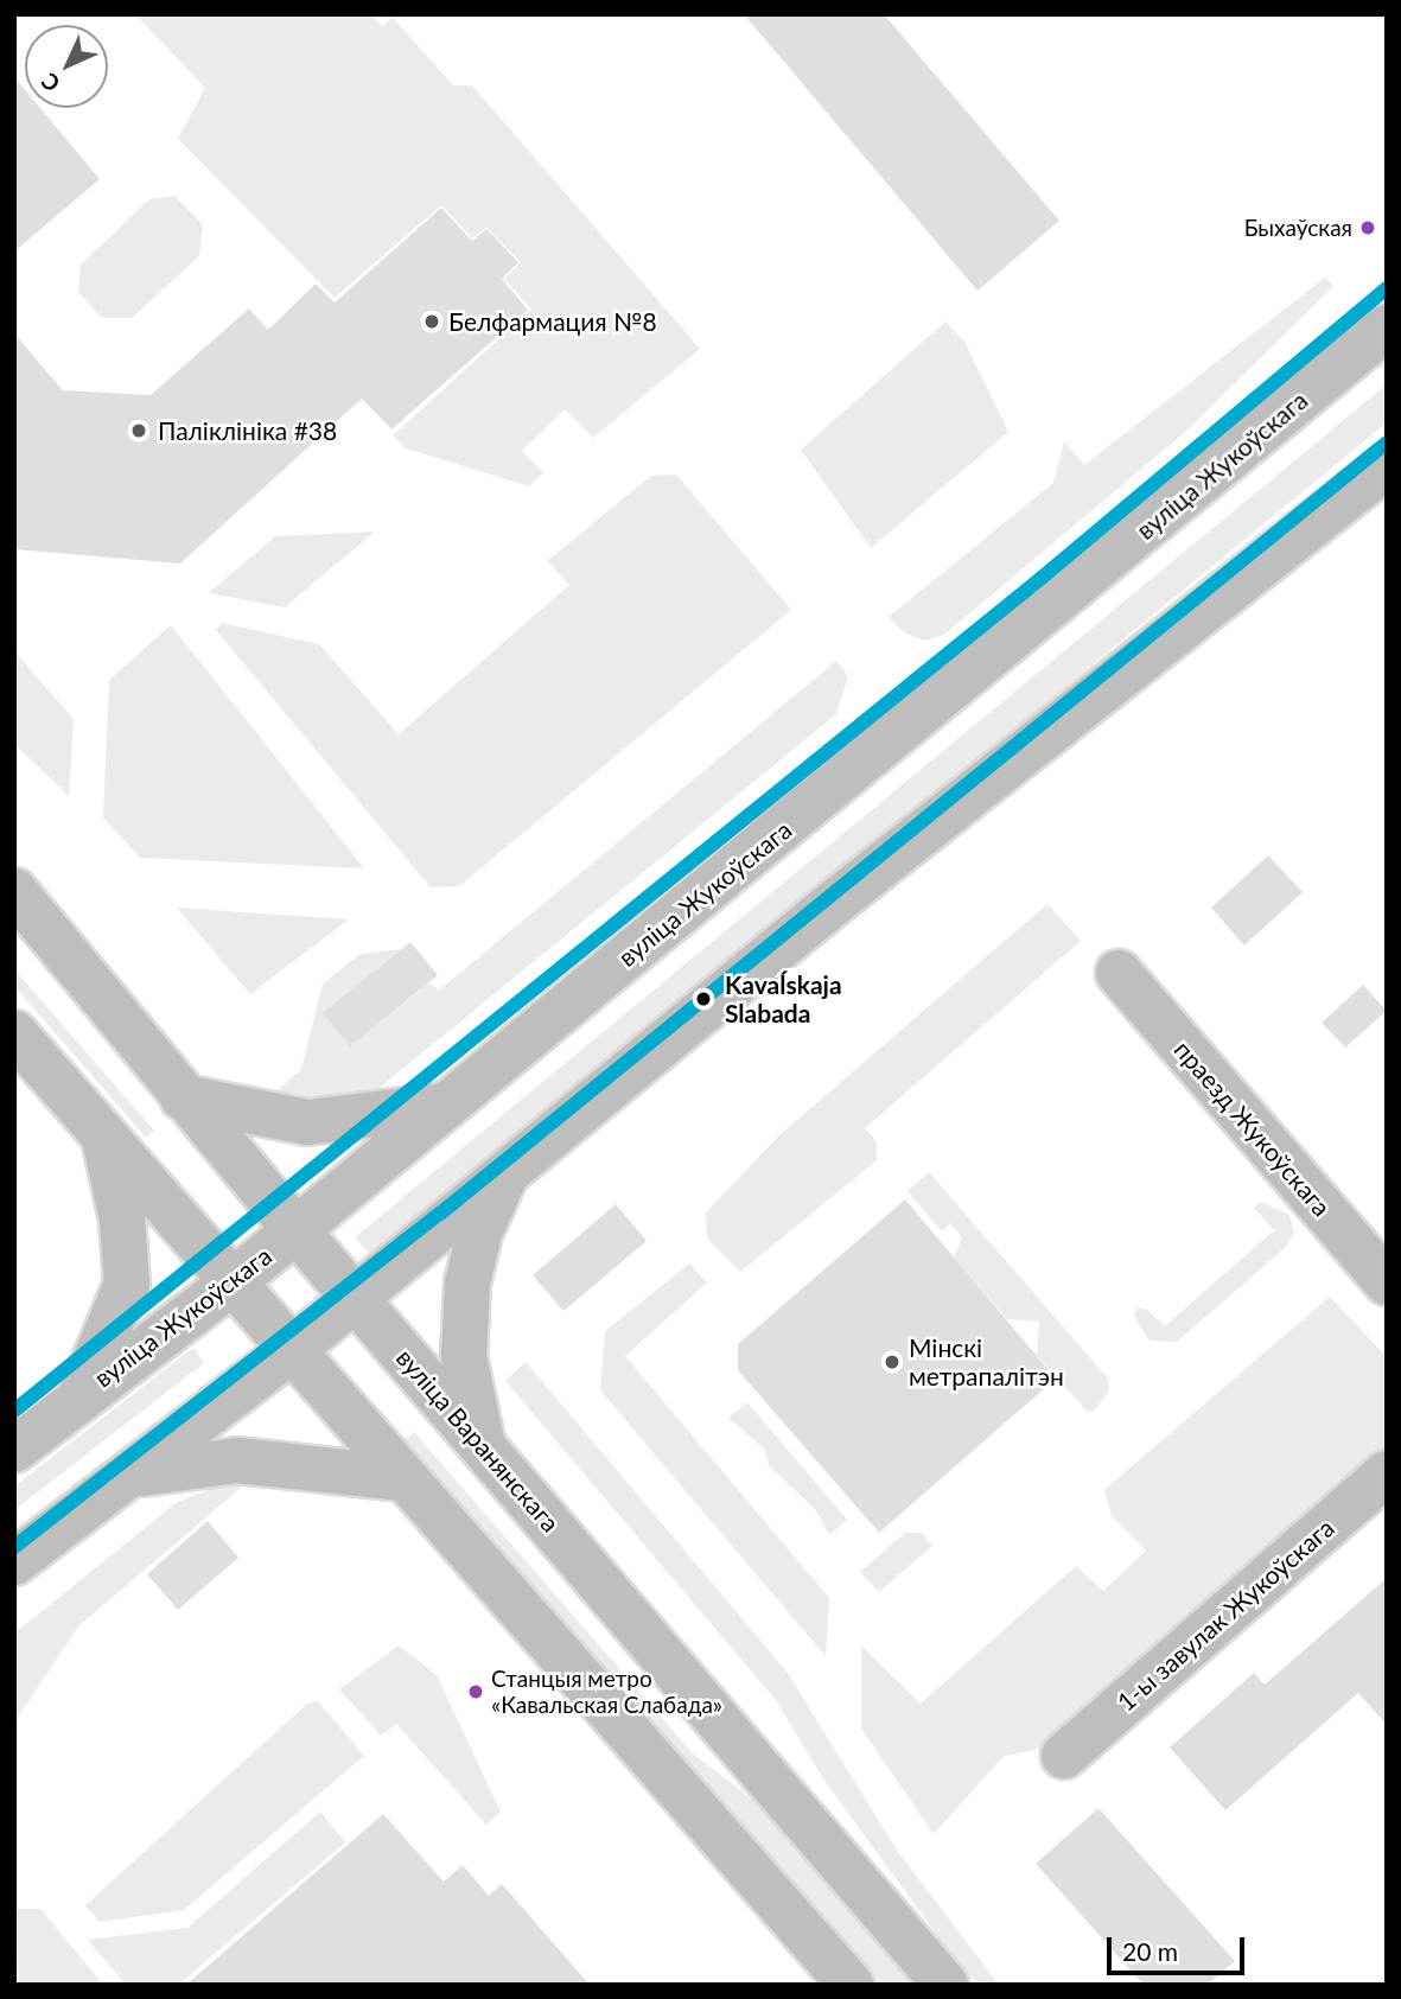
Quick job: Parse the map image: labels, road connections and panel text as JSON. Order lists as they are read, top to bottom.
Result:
{
  "streets": {
    "main road": [
      "вуліца Жукоўскага",
      "праезд Жукоўскага",
      "вуліца Варанянскага",
      "1-ы завулак Жукоўскага"
    ]
  },
  "crossings": [
    ["вуліца Жукоўскага", "вуліца Варанянскага"]
  ],
  "places": [
    "Быхаўская",
    "Белфармация №8",
    "Паліклініка #38",
    "Kavaĺskaja Slabada",
    "Мінскі метрапалітэн",
    "Станцыя метро «Кавальская Слабада»"
  ],
  "scale_bar": "20 m",
  "north": "bottom left"
}
